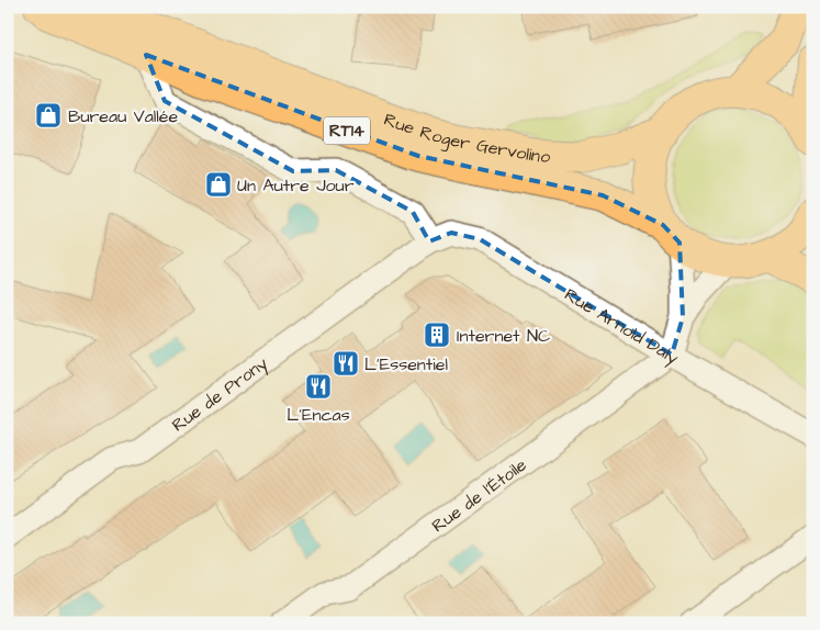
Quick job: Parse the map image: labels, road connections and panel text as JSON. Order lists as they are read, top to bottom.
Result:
{
  "streets": {
    "main road": ["RT14", "Rue Roger Gervolino"],
    "street": ["Rue Arnold Daly", "Rue de Prony", "Rue de l'Étoile"]
  },
  "crossings": [
    ["Rue Arnold Daly", "Rue de Prony"],
    ["Rue Arnold Daly", "Rue de l'Étoile"]
  ],
  "places": {
    "shop": ["Bureau Vallée", "Un Autre Jour"],
    "building": ["Internet NC"],
    "restaurant": ["L'Essentiel", "L'Encas"]
  }
}
